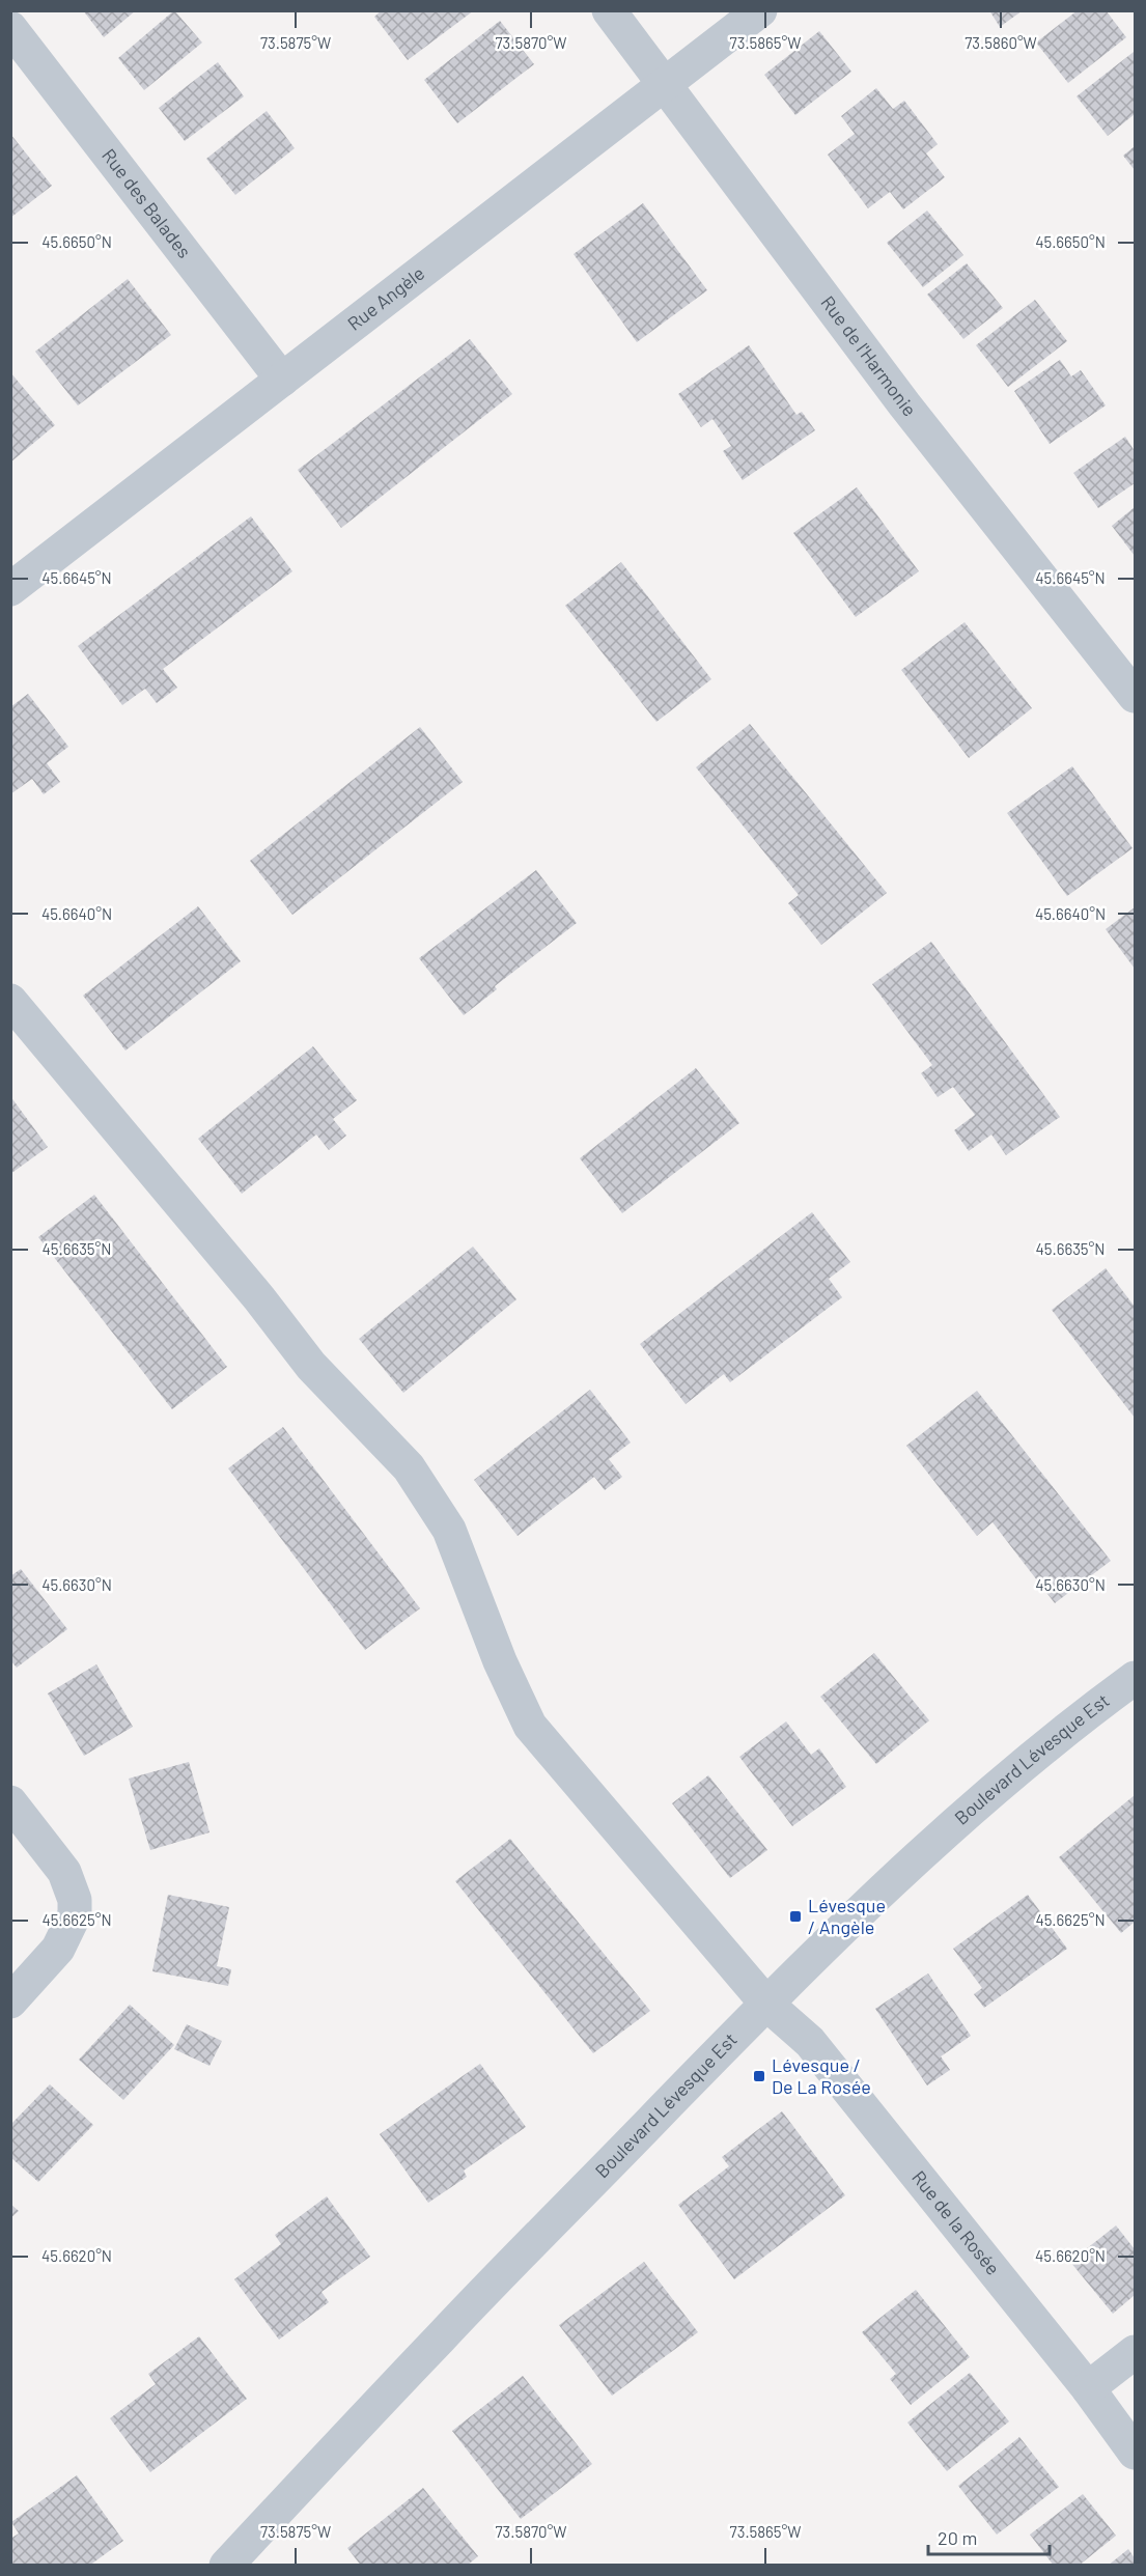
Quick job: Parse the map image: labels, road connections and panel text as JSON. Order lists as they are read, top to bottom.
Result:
{
  "streets": {
    "street": [
      "Rue des Balades",
      "Rue Angèle",
      "Rue de l'Harmonie",
      "Boulevard Lévesque Est",
      "Rue de la Rosée"
    ]
  },
  "crossings": [
    ["Rue des Balades", "Rue Angèle"],
    ["Rue Angèle", "Rue de l'Harmonie"],
    ["Boulevard Lévesque Est", "Rue de la Rosée"]
  ],
  "places": {
    "transit": ["Lévesque / Angèle", "Lévesque / De La Rosée"]
  },
  "scale_bar": "20 m",
  "coordinates": [
    "73.5875°W",
    "73.5870°W",
    "73.5865°W",
    "73.5860°W",
    "45.6650°N",
    "45.6645°N",
    "45.6640°N",
    "45.6635°N",
    "45.6630°N",
    "45.6625°N",
    "45.6620°N"
  ]
}
